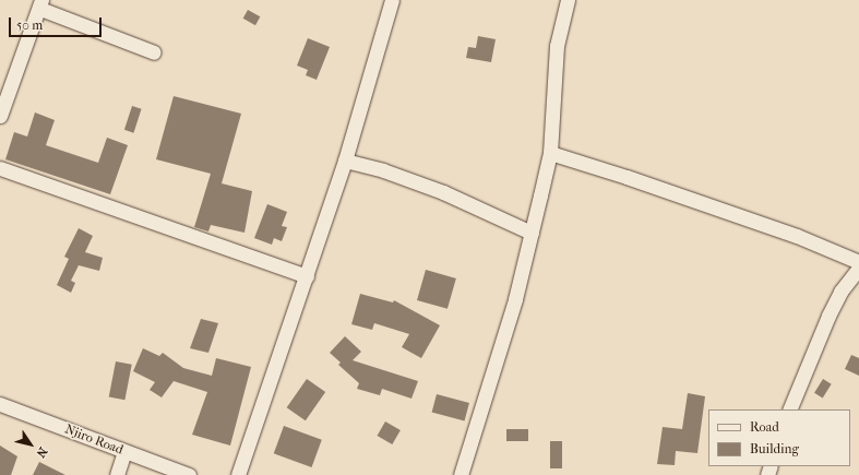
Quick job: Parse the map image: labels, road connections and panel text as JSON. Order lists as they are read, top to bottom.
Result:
{
  "streets": {
    "street": ["Njiro Road"]
  },
  "legend": ["Road", "Building"],
  "scale_bar": "50 m",
  "north": "bottom right"
}
